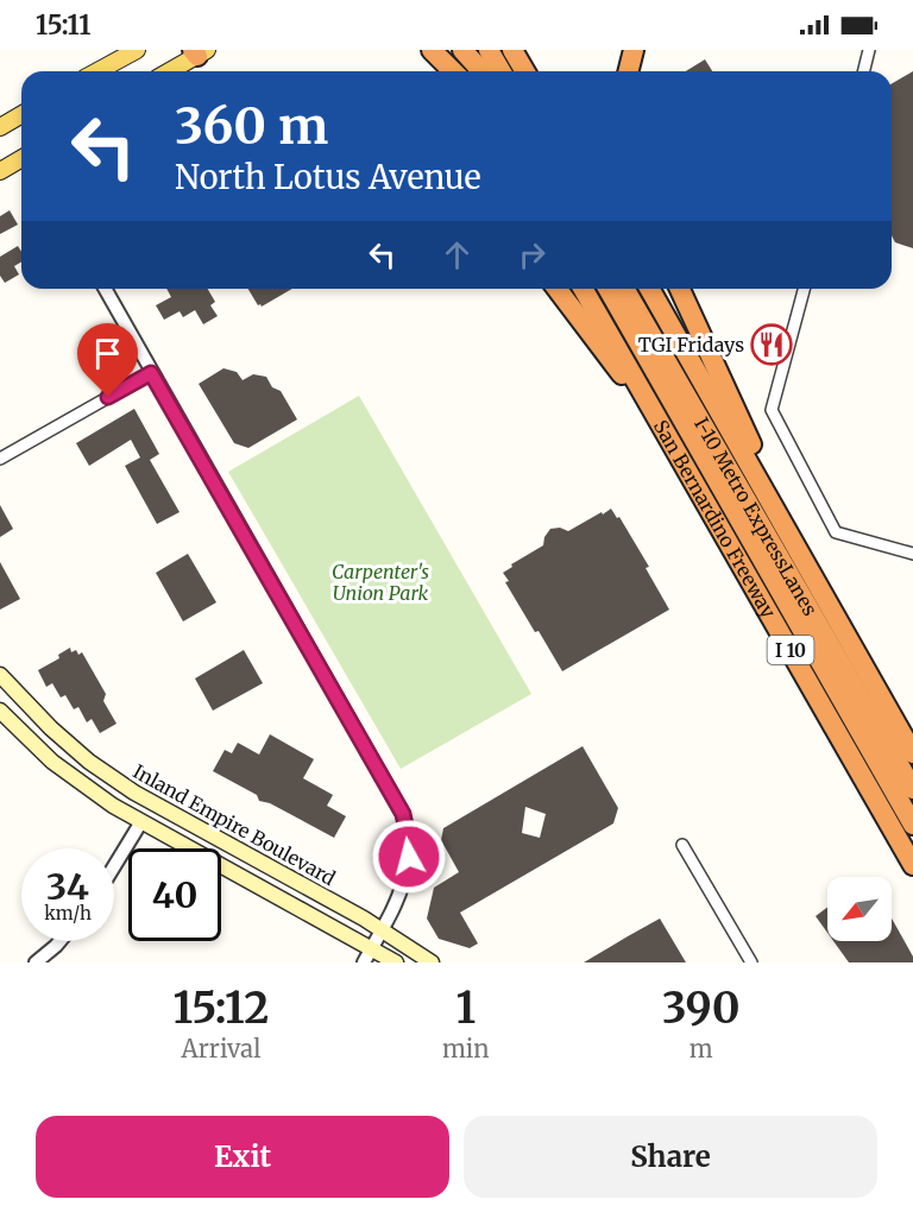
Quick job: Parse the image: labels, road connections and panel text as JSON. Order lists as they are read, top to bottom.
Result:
{
  "streets": {
    "highway": ["San Bernardino Freeway", "I-10 Metro ExpressLanes", "I 10"],
    "main road": ["Inland Empire Boulevard"]
  },
  "parks": ["Carpenter's Union Park"],
  "places": {
    "restaurant": ["TGI Fridays"]
  },
  "north": "bottom left",
  "page": {
    "status": "15:11",
    "turn": ["360 m", "North Lotus Avenue"],
    "speed": "34 km/h",
    "limit": "40",
    "eta": [
      "15:12",
      "Arrival",
      "1",
      "min",
      "390",
      "m"
    ],
    "buttons": ["Exit", "Share"]
  }
}
